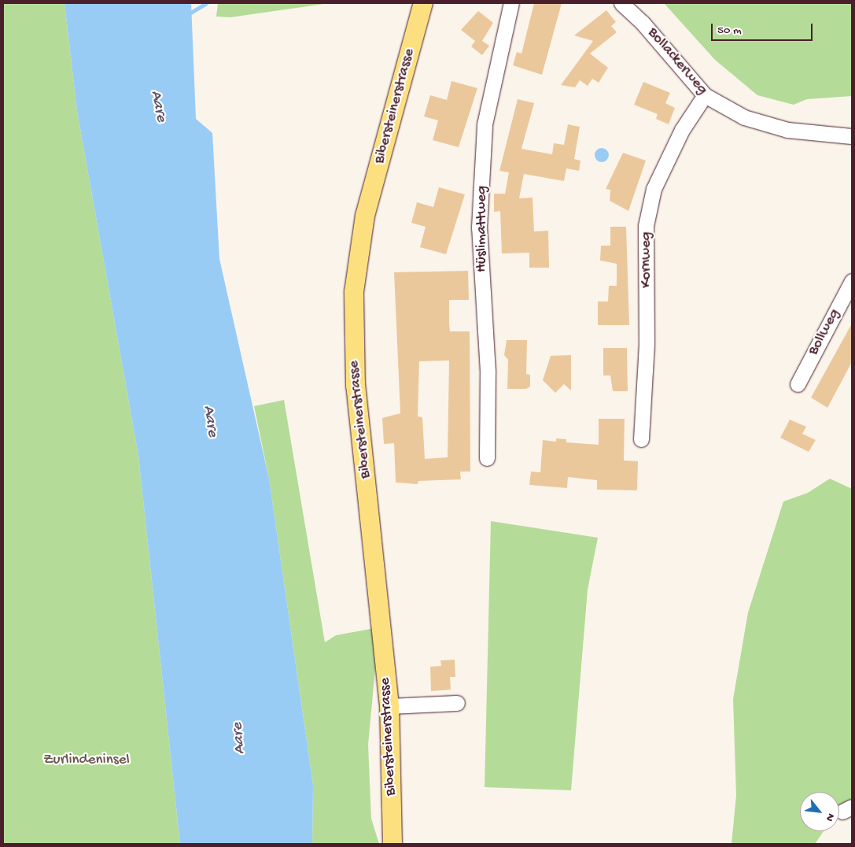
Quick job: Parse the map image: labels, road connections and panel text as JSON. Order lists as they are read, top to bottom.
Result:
{
  "streets": {
    "main road": ["Bibersteinerstrasse"],
    "street": [
      "Bollackerweg",
      "Hüslimattweg",
      "Kornweg",
      "Bollweg"
    ]
  },
  "crossings": [
    ["Bollackerweg", "Kornweg"]
  ],
  "water": ["Aare"],
  "parks": ["Zurlindeninsel"],
  "scale_bar": "50 m",
  "north": "bottom right"
}
